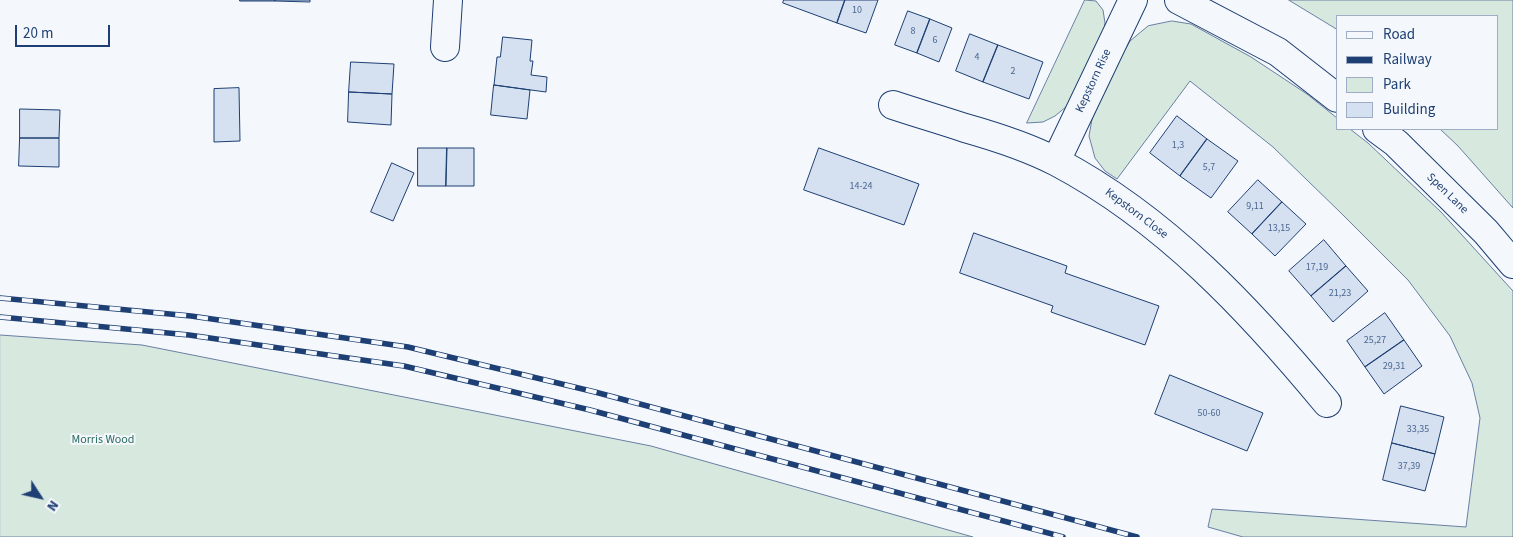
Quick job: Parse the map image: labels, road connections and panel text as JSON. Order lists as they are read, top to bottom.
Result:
{
  "streets": {
    "street": ["Kepstorn Rise", "Spen Lane", "Kepstorn Close"]
  },
  "crossings": [
    ["Kepstorn Rise", "Kepstorn Close"]
  ],
  "parks": ["Morris Wood"],
  "house_numbers": [
    "10",
    "8",
    "6",
    "4",
    "2",
    "1,3",
    "5,7",
    "14-24",
    "9,11",
    "13,15",
    "17,19",
    "21,23",
    "25,27",
    "29,31",
    "50-60",
    "33,35",
    "37,39"
  ],
  "legend": [
    "Road",
    "Railway",
    "Park",
    "Building"
  ],
  "scale_bar": "20 m",
  "north": "bottom right"
}
